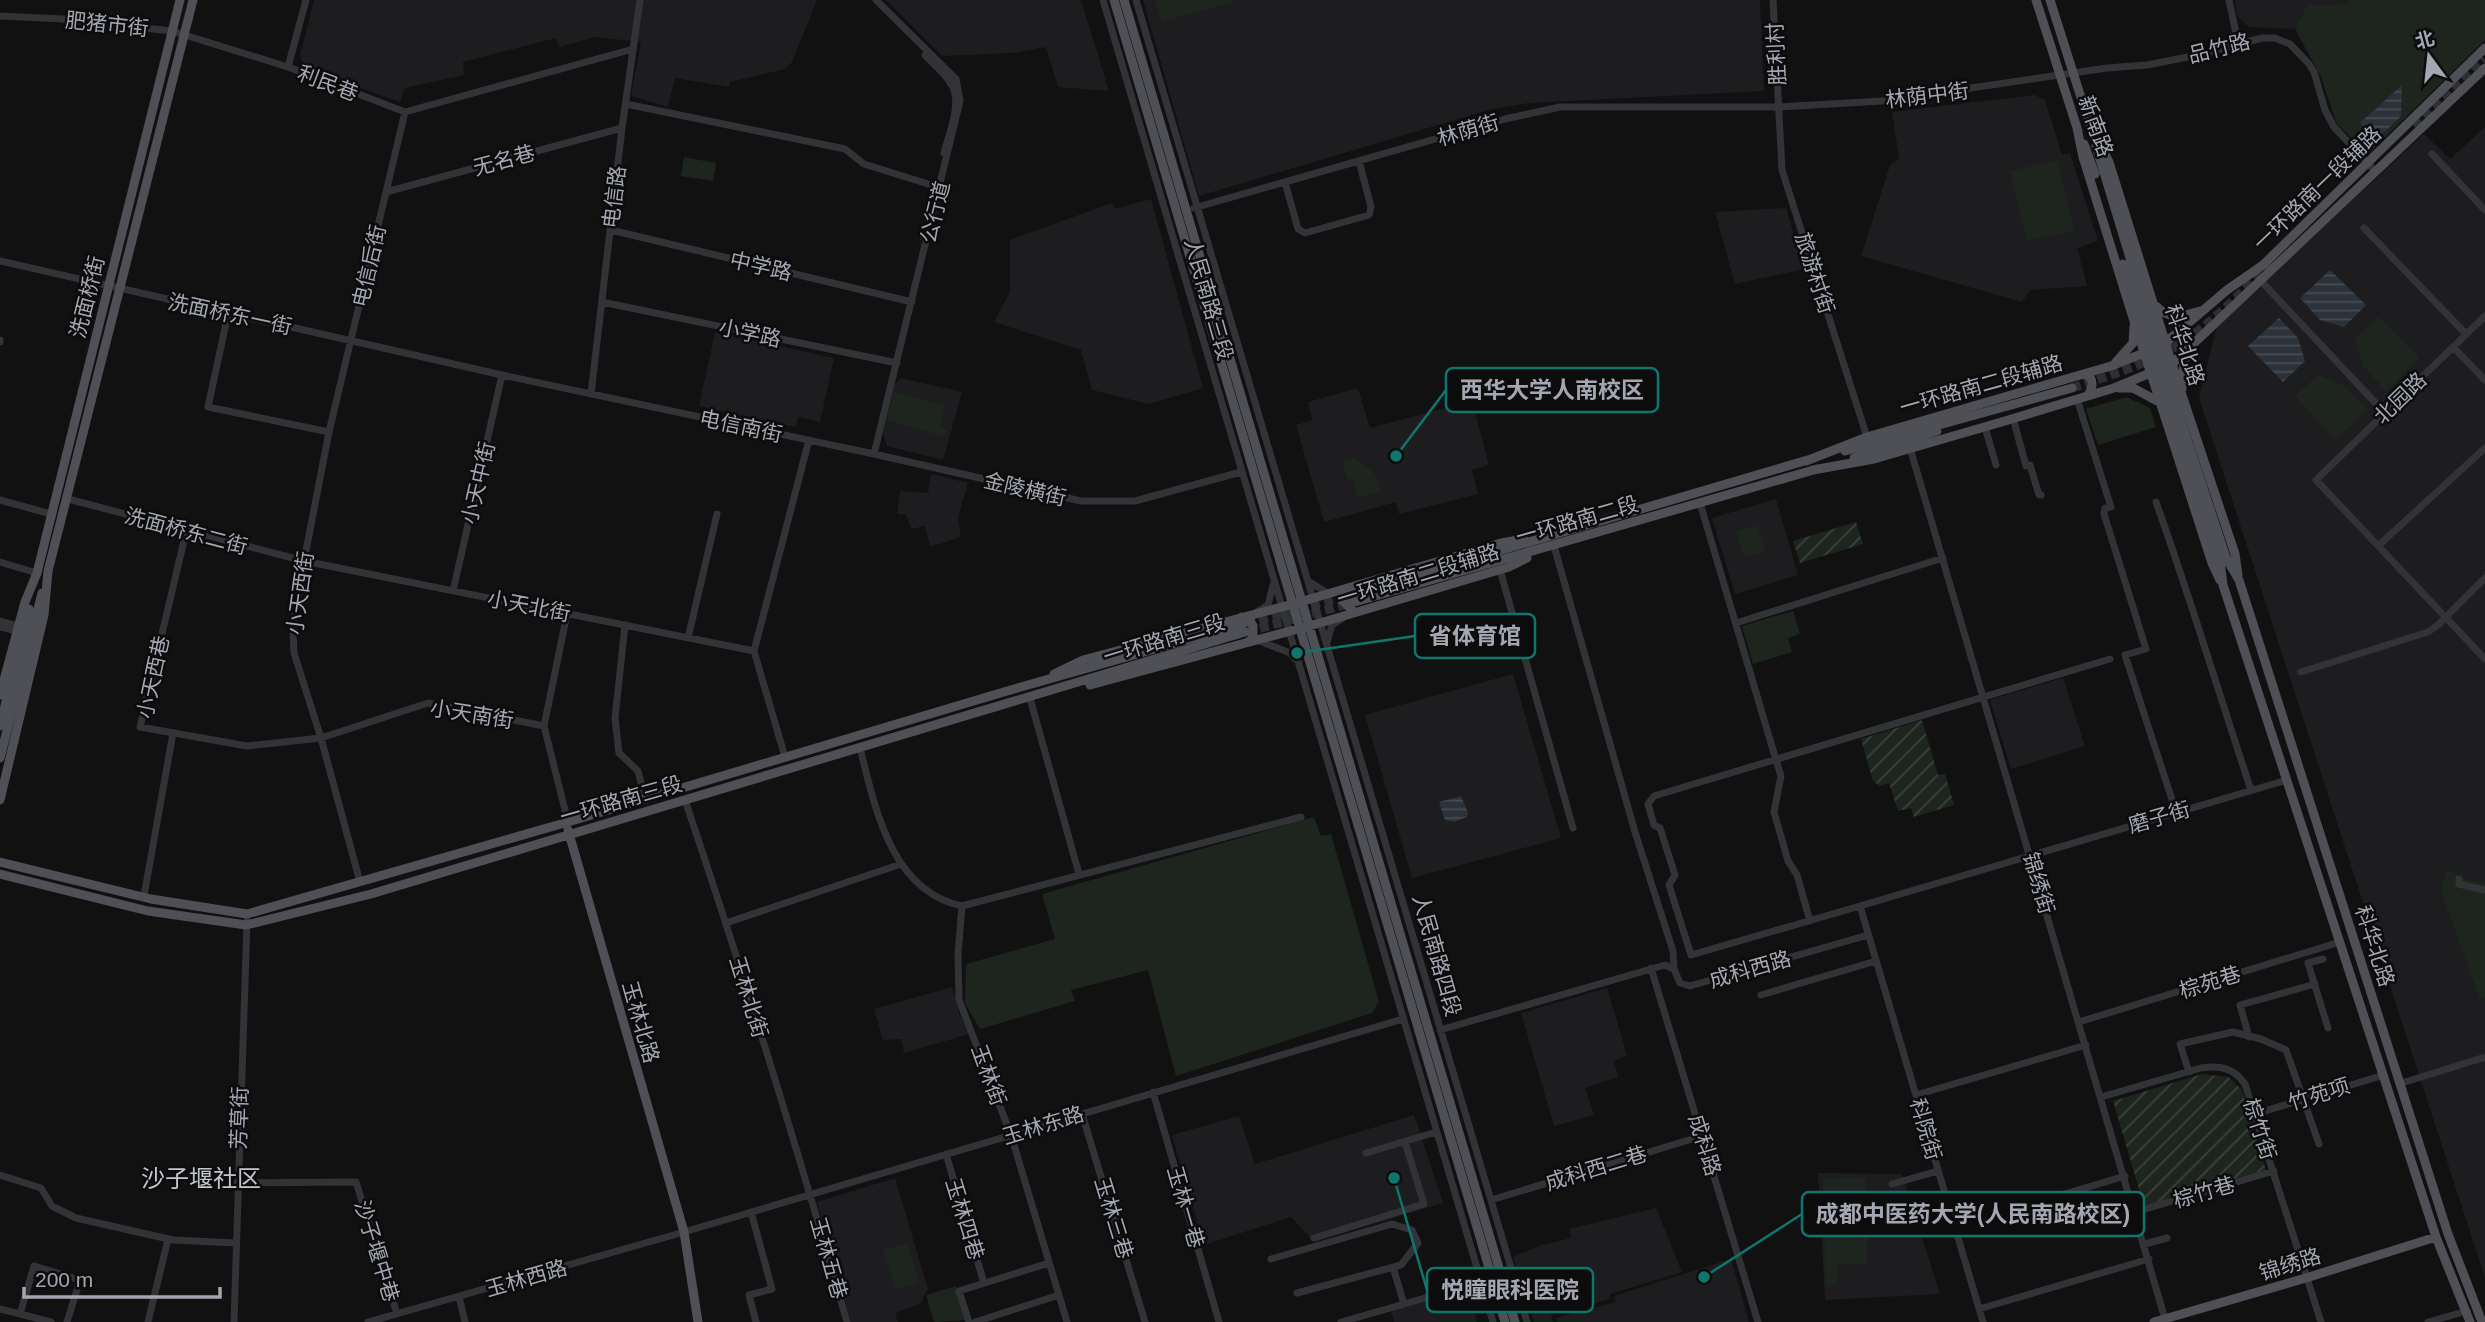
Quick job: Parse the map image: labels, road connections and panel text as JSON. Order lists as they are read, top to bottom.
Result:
{
  "streets": {
    "main road": [
      "新南路",
      "一环路南一段辅路",
      "洗面桥街",
      "人民南路三段",
      "科华北路",
      "一环路南二段辅路",
      "一环路南二段",
      "一环路南三段",
      "人民南路四段",
      "玉林北路",
      "锦绣路"
    ],
    "street": [
      "肥猪市街",
      "品竹路",
      "胜利村",
      "利民巷",
      "林荫中街",
      "林荫街",
      "无名巷",
      "电信路",
      "公行道",
      "电信后街",
      "中学路",
      "旅游村街",
      "洗面桥东一街",
      "小学路",
      "北园路",
      "电信南街",
      "小天中街",
      "金陵横街",
      "洗面桥东二街",
      "小天西街",
      "小天北街",
      "小天西巷",
      "小天南街",
      "磨子街",
      "锦绣街",
      "成科西路",
      "棕苑巷",
      "玉林北街",
      "玉林街",
      "竹苑项",
      "芳草街",
      "玉林东路",
      "科院街",
      "棕竹街",
      "成科路",
      "成科西二巷",
      "棕竹巷",
      "玉林一巷",
      "玉林三巷",
      "玉林四巷",
      "沙子堰中巷",
      "玉林五巷",
      "玉林西路"
    ]
  },
  "crossings": [
    ["肥猪市街", "利民巷"],
    ["肥猪市街", "洗面桥街"],
    ["品竹路", "林荫中街"],
    ["品竹路", "新南路"],
    ["品竹路", "一环路南一段辅路"],
    ["胜利村", "林荫中街"],
    ["胜利村", "林荫街"],
    ["胜利村", "旅游村街"],
    ["利民巷", "洗面桥街"],
    ["林荫中街", "新南路"],
    ["林荫中街", "林荫街"],
    ["林荫中街", "旅游村街"],
    ["新南路", "科华北路"],
    ["林荫街", "旅游村街"],
    ["林荫街", "人民南路三段"],
    ["无名巷", "电信路"],
    ["无名巷", "电信后街"],
    ["一环路南一段辅路", "科华北路"],
    ["一环路南一段辅路", "一环路南二段辅路"],
    ["电信路", "中学路"],
    ["电信路", "小学路"],
    ["电信路", "电信南街"],
    ["公行道", "中学路"],
    ["公行道", "小学路"],
    ["公行道", "金陵横街"],
    ["电信后街", "洗面桥东一街"],
    ["电信后街", "电信南街"],
    ["电信后街", "小天西街"],
    ["旅游村街", "一环路南二段辅路"],
    ["洗面桥街", "洗面桥东一街"],
    ["洗面桥街", "洗面桥东二街"],
    ["人民南路三段", "一环路南二段辅路"],
    ["人民南路三段", "金陵横街"],
    ["人民南路三段", "人民南路四段"],
    ["洗面桥东一街", "电信南街"],
    ["洗面桥东一街", "小天西街"],
    ["科华北路", "一环路南二段辅路"],
    ["科华北路", "磨子街"],
    ["科华北路", "棕苑巷"],
    ["科华北路", "竹苑项"],
    ["科华北路", "锦绣路"],
    ["一环路南二段辅路", "一环路南二段"],
    ["一环路南二段辅路", "一环路南三段"],
    ["一环路南二段辅路", "锦绣街"],
    ["一环路南二段辅路", "人民南路四段"],
    ["电信南街", "小天中街"],
    ["电信南街", "金陵横街"],
    ["电信南街", "小天西街"],
    ["电信南街", "小天北街"],
    ["小天中街", "小天北街"],
    ["洗面桥东二街", "小天西街"],
    ["洗面桥东二街", "小天北街"],
    ["洗面桥东二街", "小天西巷"],
    ["小天西街", "小天北街"],
    ["小天西街", "一环路南三段"],
    ["小天西街", "小天西巷"],
    ["小天西街", "小天南街"],
    ["一环路南三段", "玉林北街"],
    ["一环路南三段", "玉林北路"],
    ["一环路南三段", "芳草街"],
    ["小天西巷", "小天南街"],
    ["磨子街", "锦绣街"],
    ["锦绣街", "棕苑巷"],
    ["锦绣街", "棕竹街"],
    ["锦绣街", "棕竹巷"],
    ["锦绣街", "锦绣路"],
    ["人民南路四段", "成科西路"],
    ["人民南路四段", "成科西二巷"],
    ["成科西路", "科院街"],
    ["成科西路", "成科路"],
    ["玉林北街", "玉林东路"],
    ["玉林北街", "玉林五巷"],
    ["玉林北路", "玉林东路"],
    ["玉林北路", "玉林西路"],
    ["玉林街", "玉林东路"],
    ["竹苑项", "棕竹街"],
    ["芳草街", "沙子堰中巷"],
    ["玉林东路", "玉林一巷"],
    ["玉林东路", "玉林三巷"],
    ["玉林东路", "玉林四巷"],
    ["玉林东路", "玉林五巷"],
    ["玉林东路", "玉林西路"],
    ["棕竹街", "棕竹巷"],
    ["棕竹街", "锦绣路"],
    ["成科路", "成科西二巷"],
    ["沙子堰中巷", "玉林西路"]
  ],
  "districts": ["沙子堰社区"],
  "places": [
    "西华大学人南校区",
    "省体育馆",
    "悦瞳眼科医院",
    "成都中医药大学(人民南路校区)"
  ],
  "scale_bar": "200 m",
  "north": "top"
}
